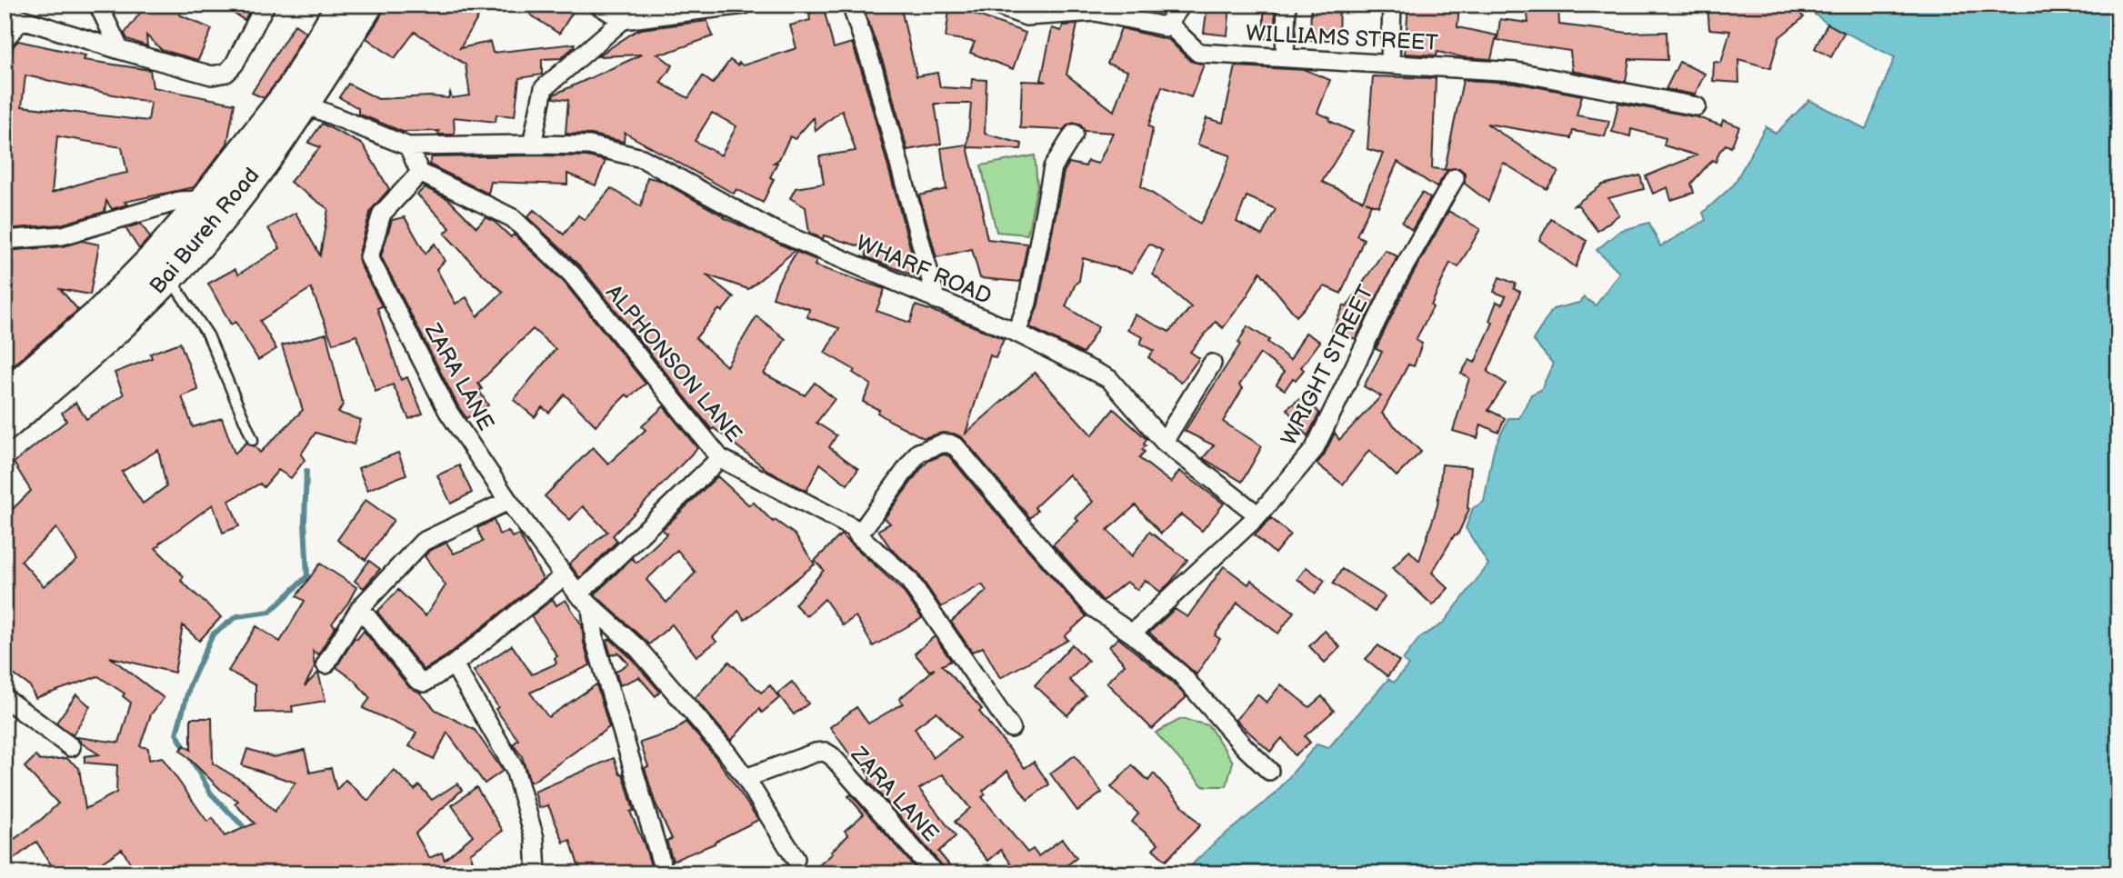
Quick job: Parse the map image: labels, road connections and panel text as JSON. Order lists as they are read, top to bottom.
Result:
{
  "streets": {
    "highway": ["Bai Bureh Road"],
    "street": [
      "WILLIAMS STREET",
      "WHARF ROAD",
      "ALPHONSON LANE",
      "WRIGHT STREET",
      "ZARA LANE"
    ]
  },
  "crossings": [
    ["WHARF ROAD", "WRIGHT STREET"],
    ["ALPHONSON LANE", "ZARA LANE"]
  ]
}
